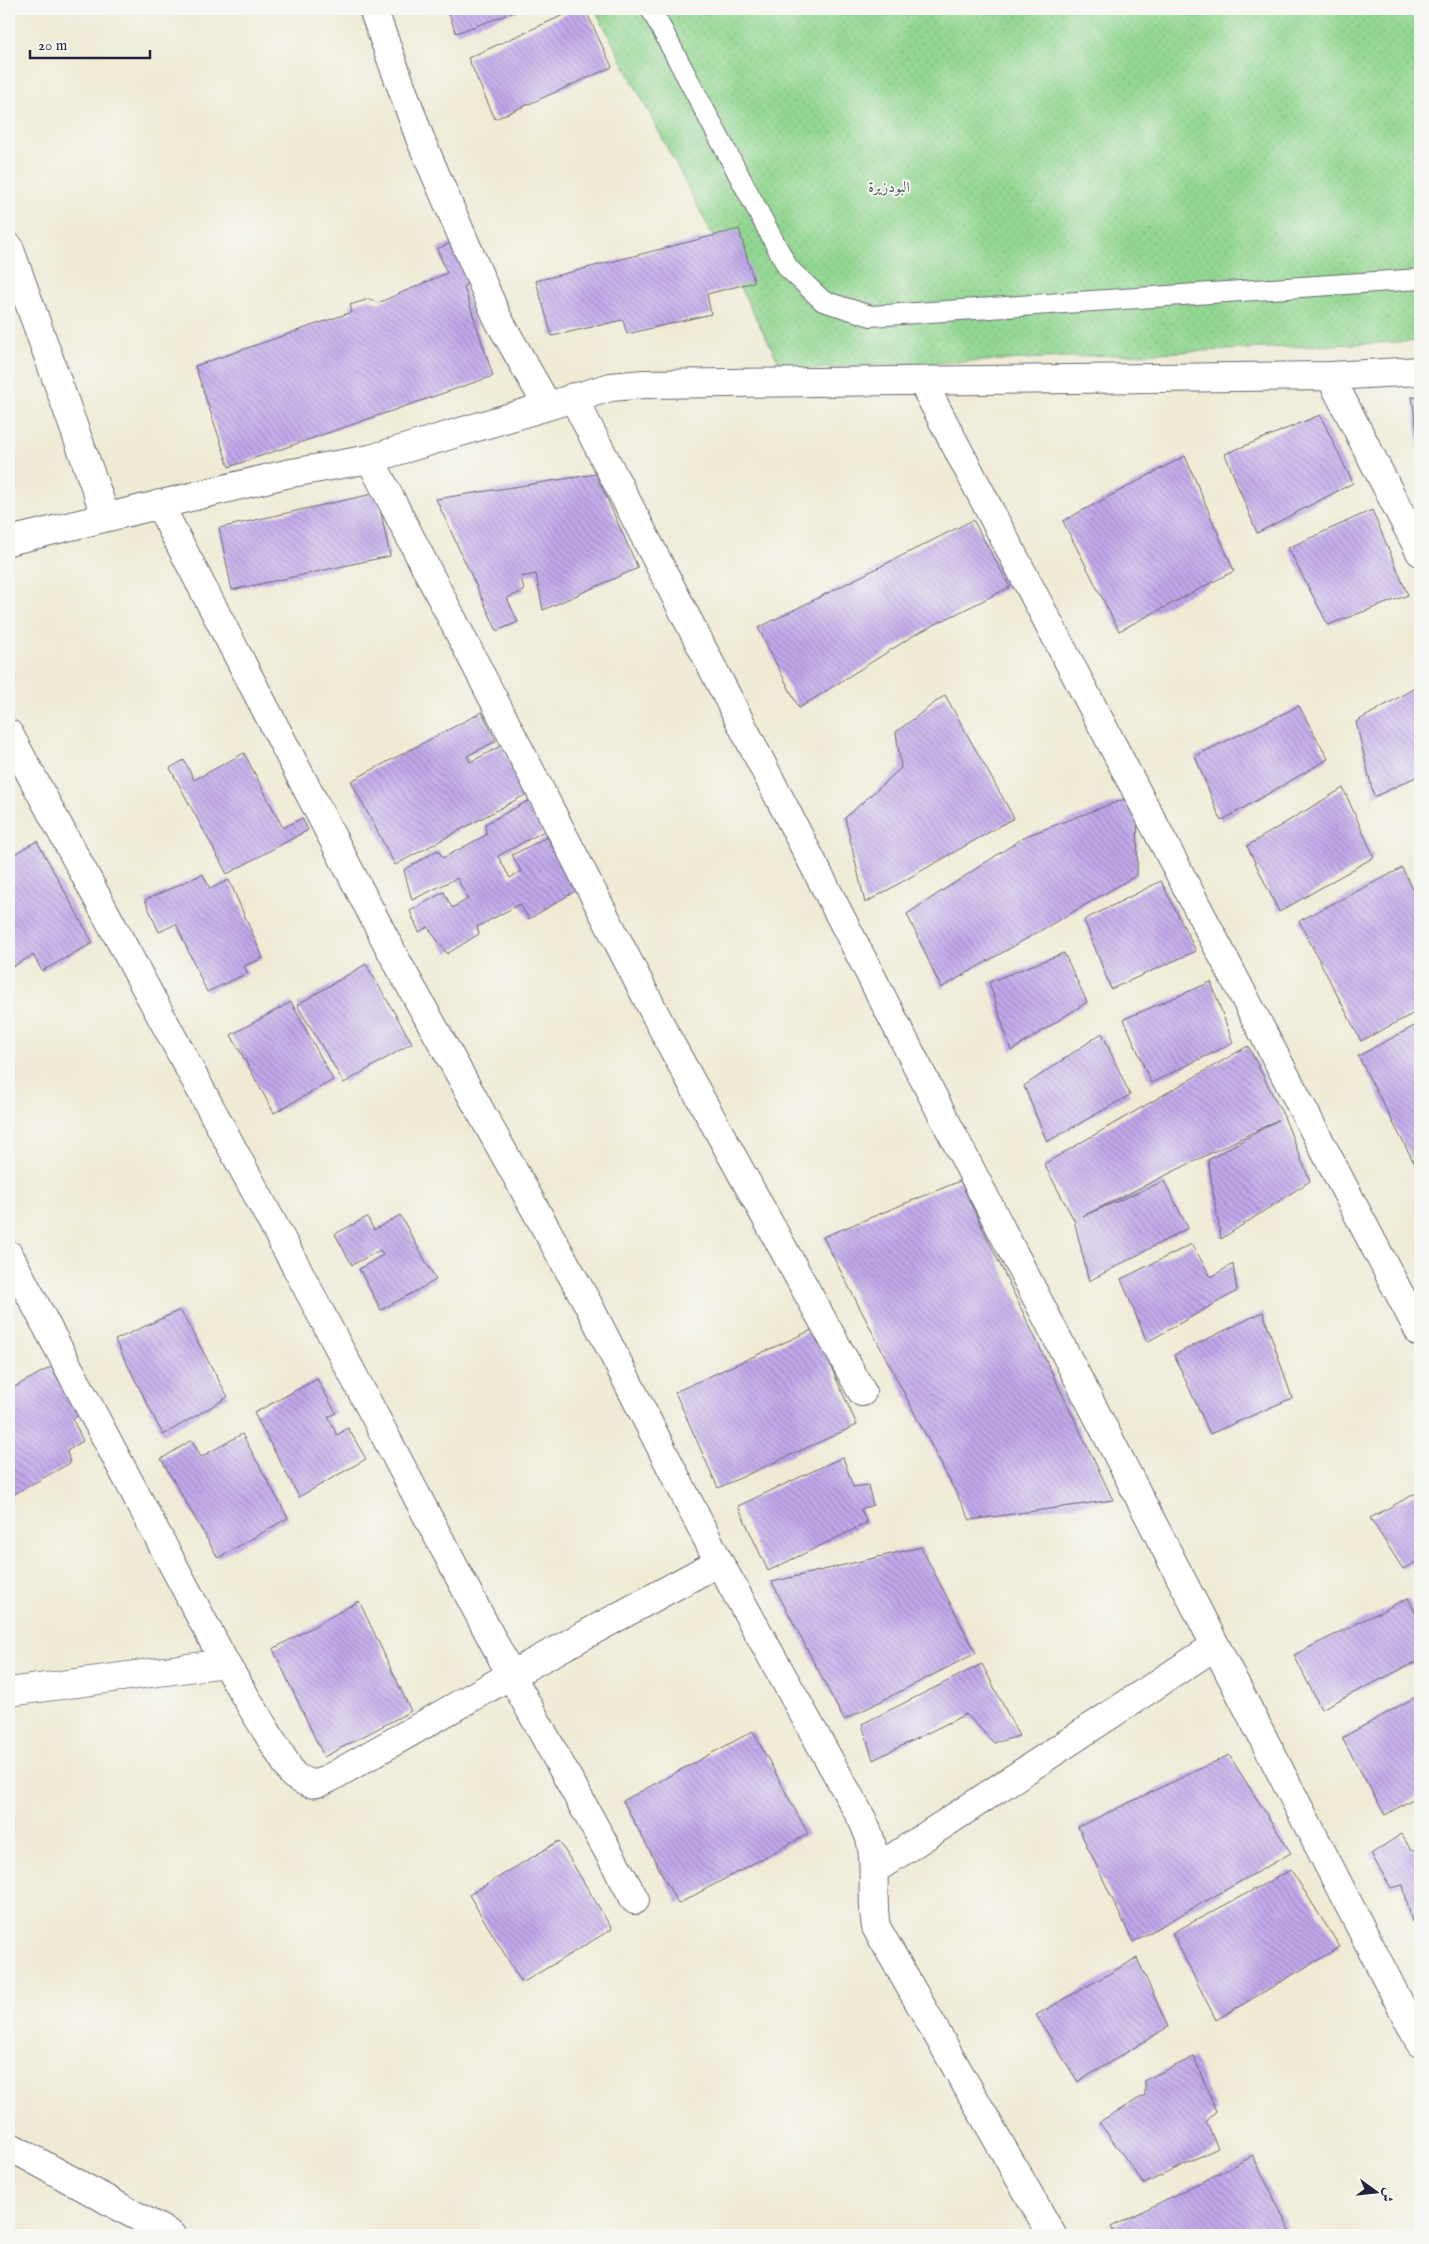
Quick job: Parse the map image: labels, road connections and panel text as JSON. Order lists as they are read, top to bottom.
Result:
{
  "parks": ["البودزيرة"],
  "scale_bar": "20 m",
  "north": "right"
}
